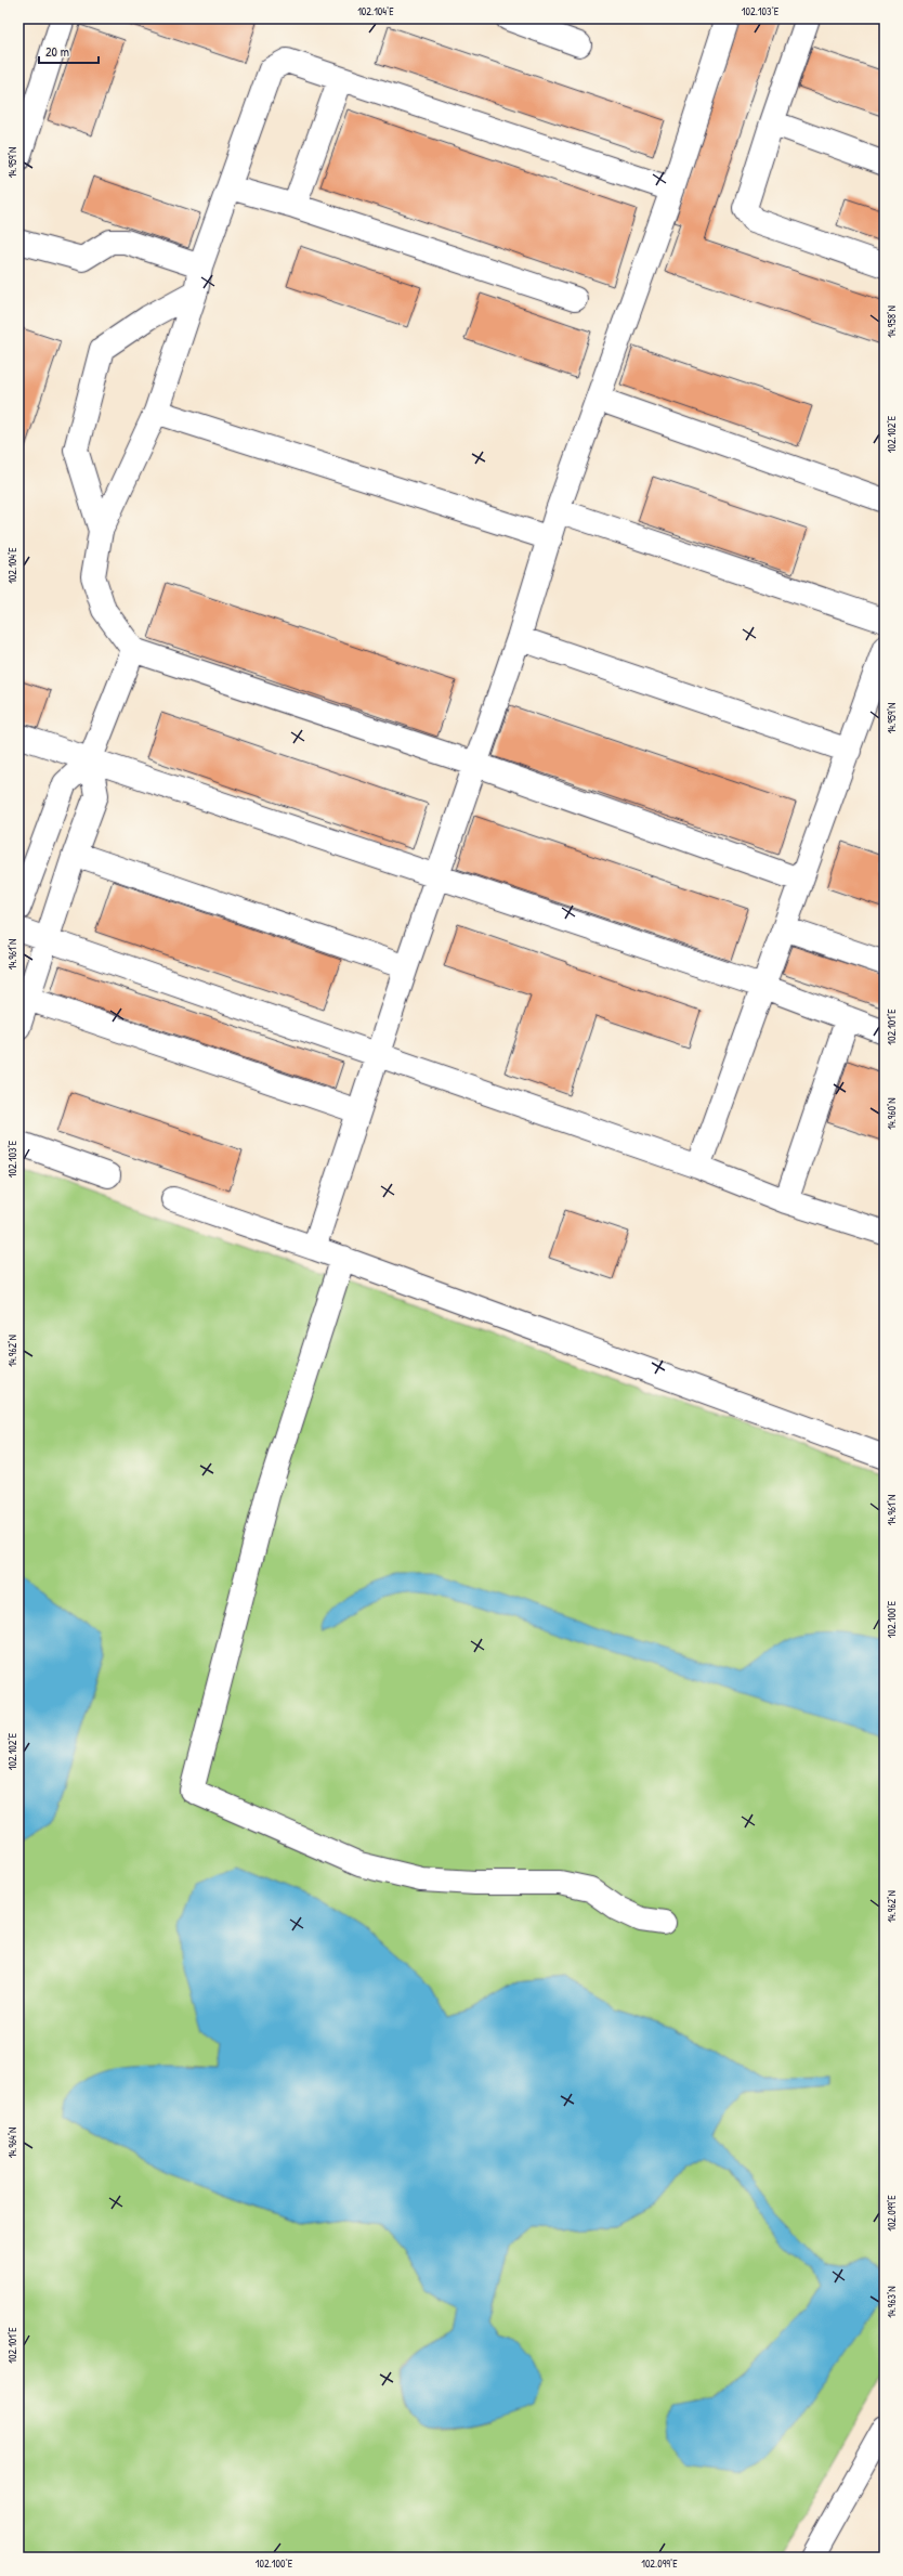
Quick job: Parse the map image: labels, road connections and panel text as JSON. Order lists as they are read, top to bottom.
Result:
{
  "scale_bar": "20 m",
  "coordinates": [
    "102.104°E",
    "102.103°E",
    "14.959°N",
    "14.958°N",
    "102.102°E",
    "14.961°N",
    "102.101°E",
    "14.960°N",
    "14.962°N",
    "102.100°E",
    "14.964°N",
    "102.099°E",
    "14.963°N"
  ]
}
